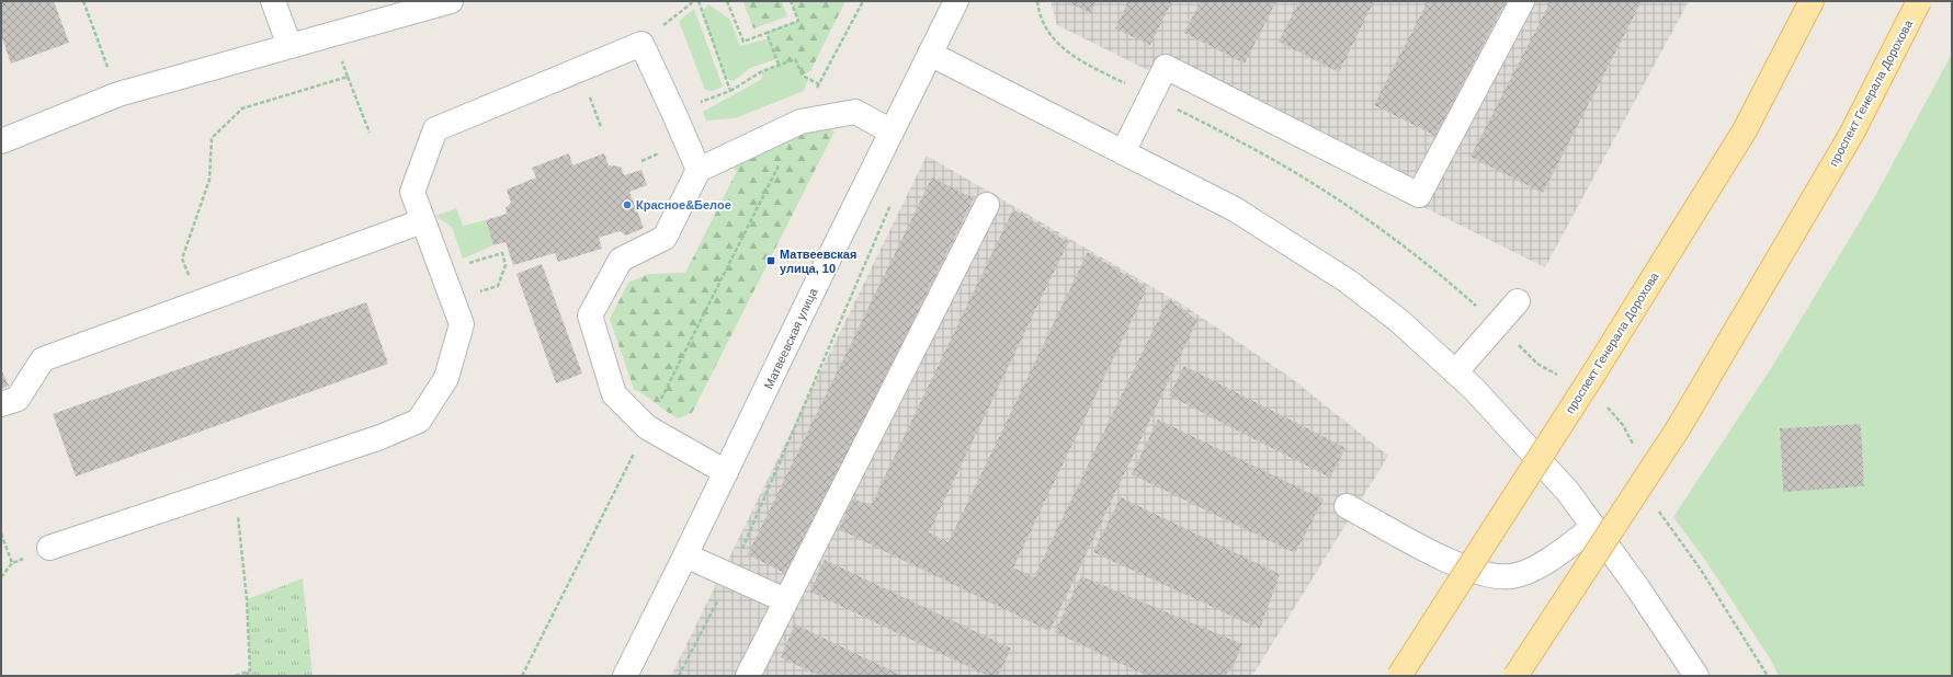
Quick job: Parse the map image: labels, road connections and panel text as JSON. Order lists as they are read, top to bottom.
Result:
{
  "streets": {
    "main road": ["проспект Генерала Дорохова"],
    "street": ["Матвеевская улица"]
  },
  "places": {
    "other": ["Красное&Белое"],
    "transit": ["Матвеевская улица, 10"]
  }
}
